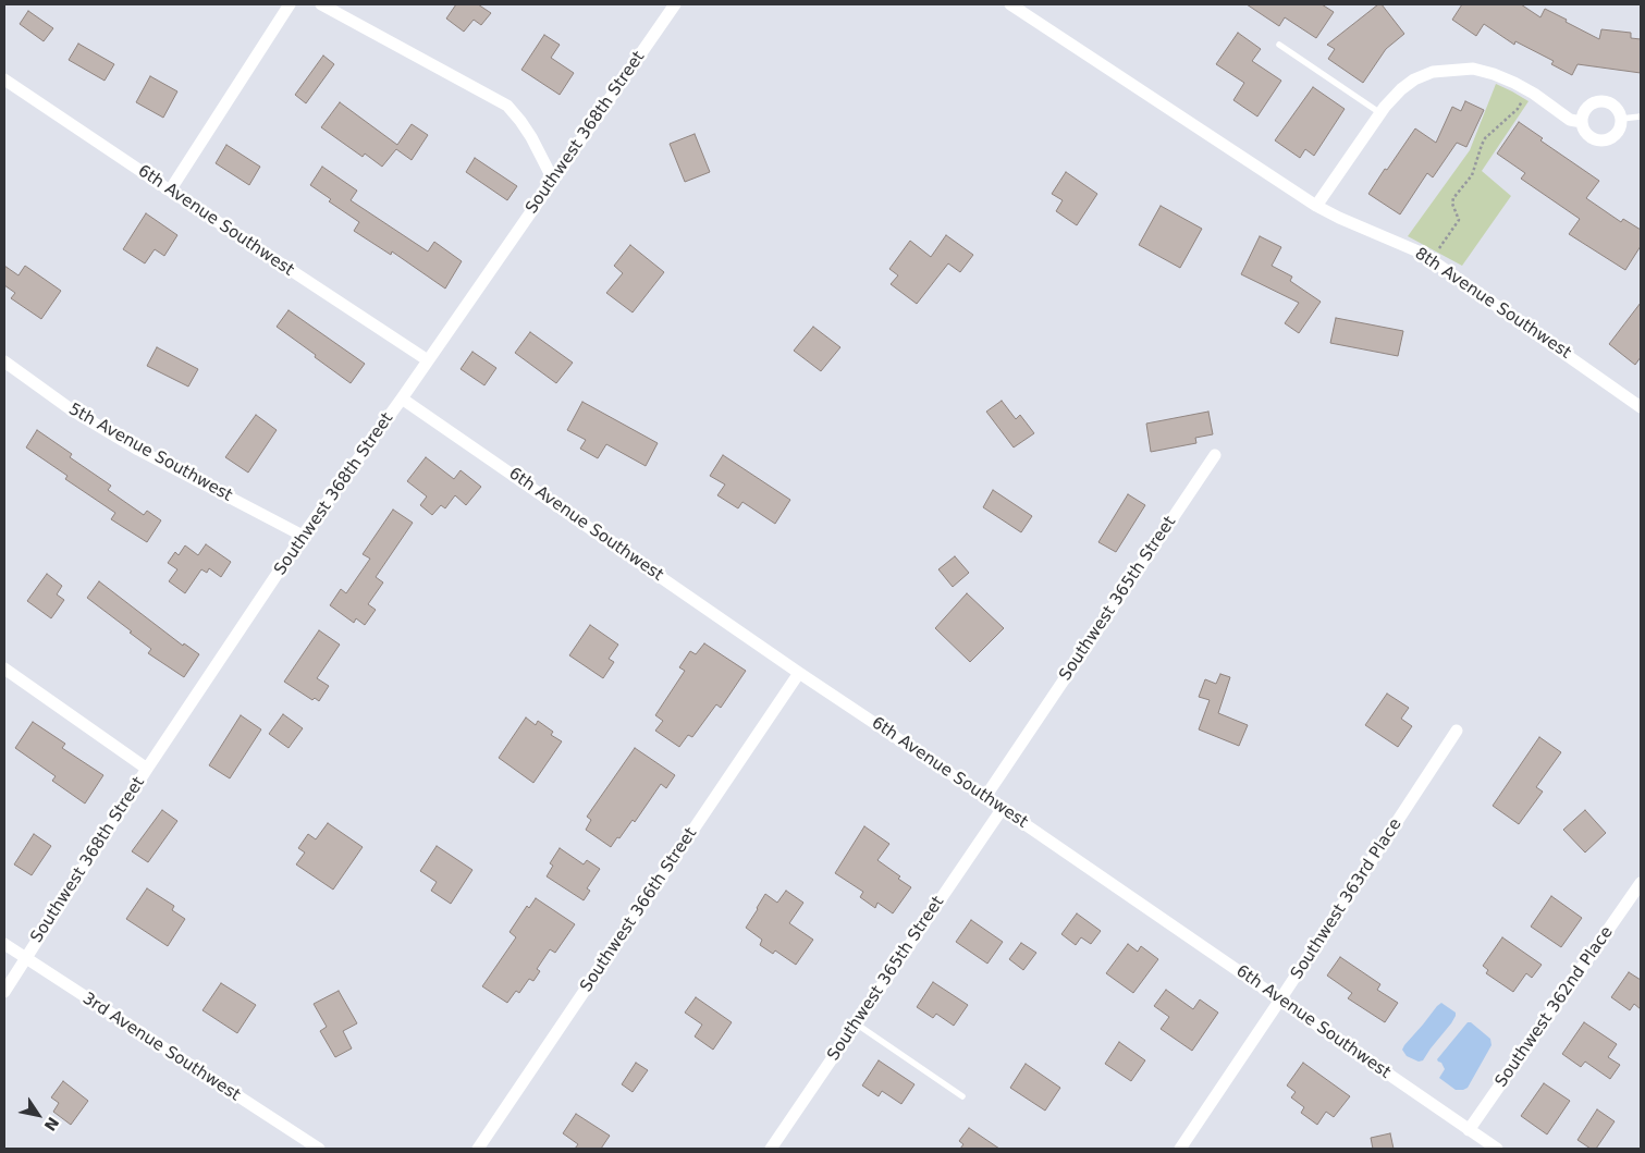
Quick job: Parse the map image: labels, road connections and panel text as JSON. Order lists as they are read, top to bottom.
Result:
{
  "streets": {
    "street": [
      "Southwest 368th Street",
      "6th Avenue Southwest",
      "8th Avenue Southwest",
      "5th Avenue Southwest",
      "Southwest 365th Street",
      "Southwest 363rd Place",
      "Southwest 366th Street",
      "Southwest 362nd Place",
      "3rd Avenue Southwest"
    ]
  },
  "crossings": [
    ["Southwest 368th Street", "6th Avenue Southwest"],
    ["Southwest 368th Street", "5th Avenue Southwest"],
    ["Southwest 368th Street", "3rd Avenue Southwest"],
    ["6th Avenue Southwest", "Southwest 365th Street"],
    ["6th Avenue Southwest", "Southwest 363rd Place"],
    ["6th Avenue Southwest", "Southwest 366th Street"],
    ["6th Avenue Southwest", "Southwest 362nd Place"]
  ],
  "north": "bottom right"
}
